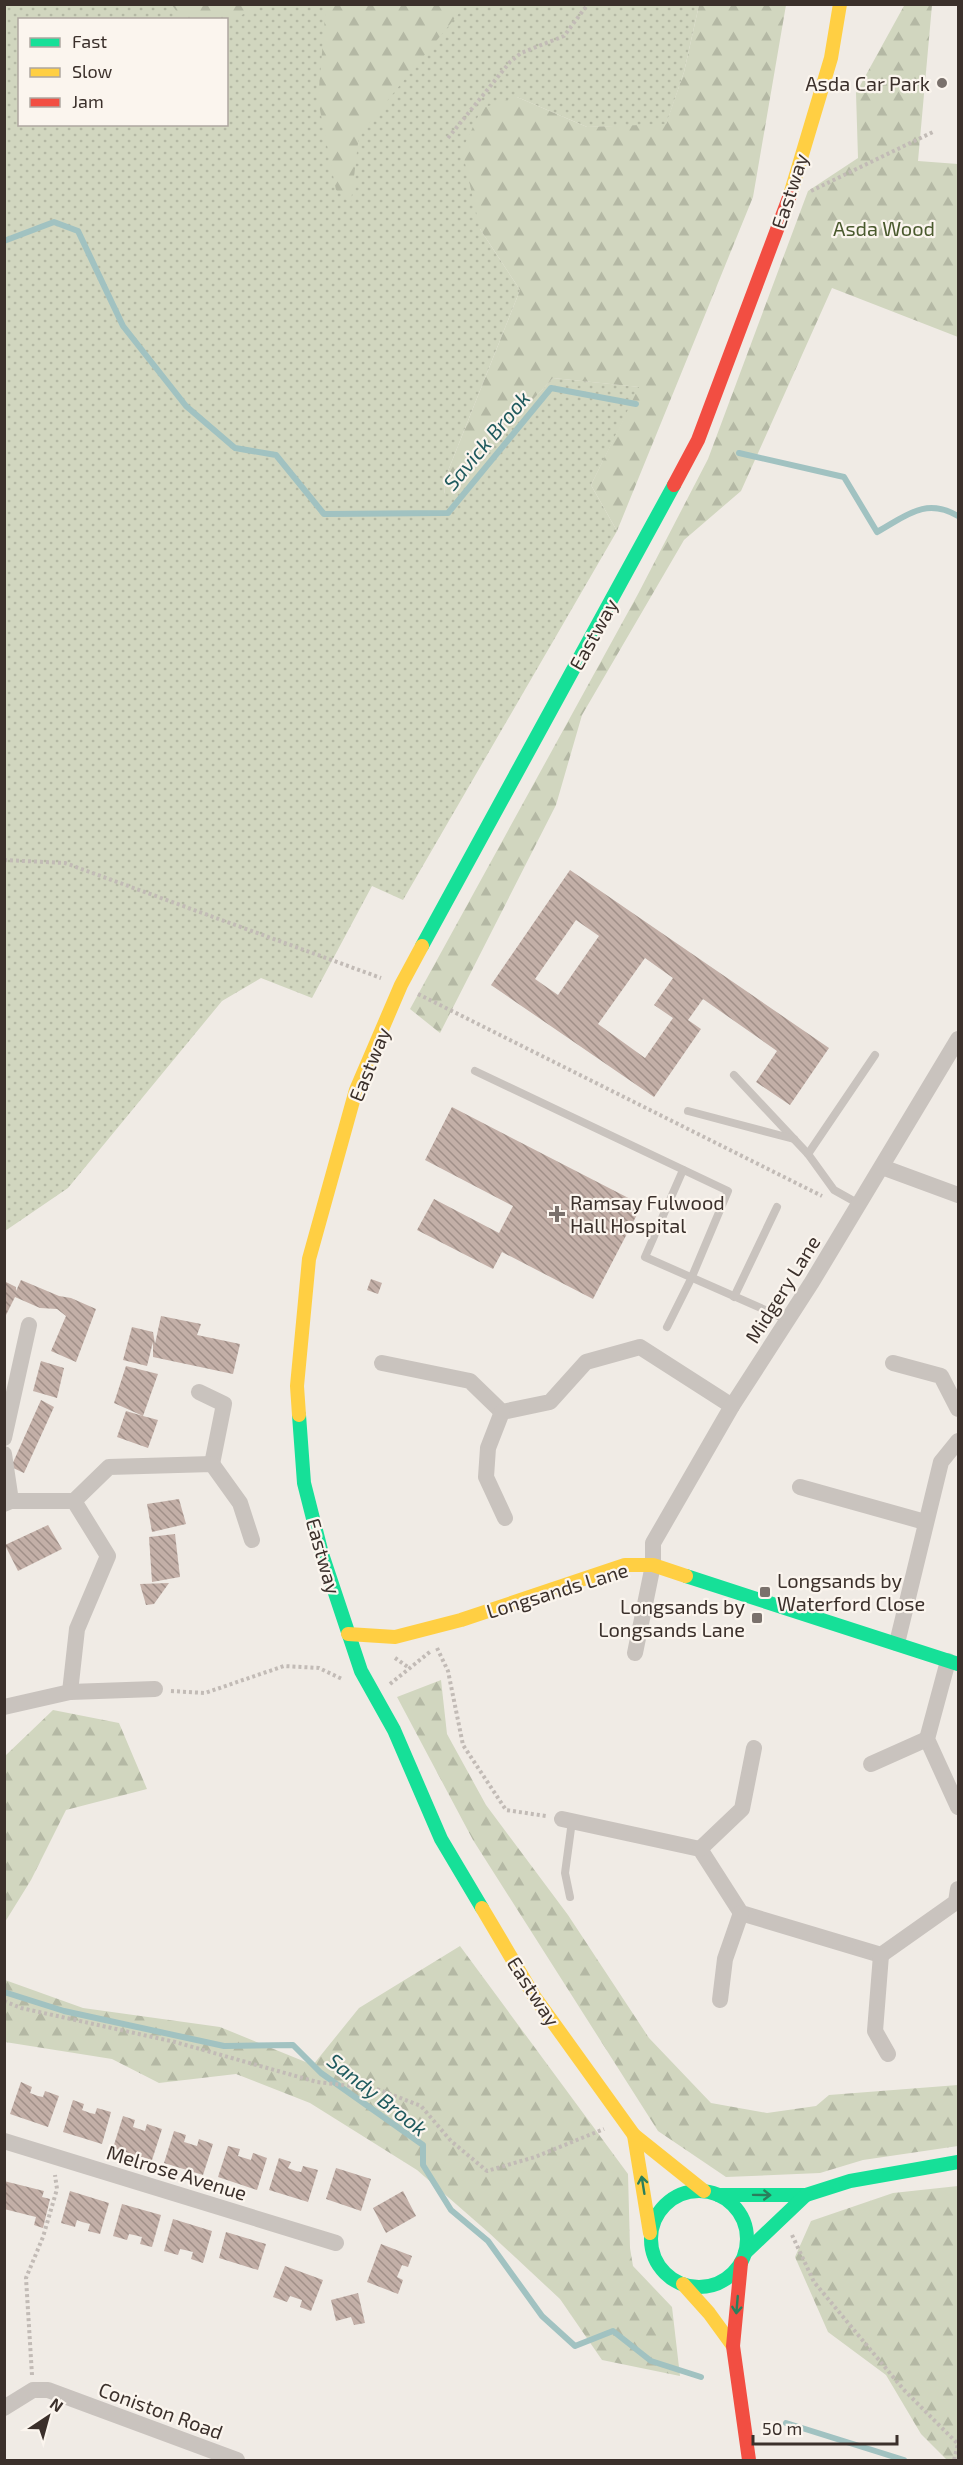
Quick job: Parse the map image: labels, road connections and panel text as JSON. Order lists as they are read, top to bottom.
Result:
{
  "streets": {
    "main road": ["Eastway", "Longsands Lane"],
    "street": ["Midgery Lane", "Melrose Avenue", "Coniston Road"]
  },
  "crossings": [
    ["Eastway", "Longsands Lane"],
    ["Midgery Lane", "Longsands Lane"]
  ],
  "water": ["Savick Brook", "Sandy Brook"],
  "parks": ["Asda Wood"],
  "places": {
    "other": ["Asda Car Park"],
    "health": ["Ramsay Fulwood Hall Hospital"],
    "transit": ["Longsands by Waterford Close", "Longsands by Longsands Lane"]
  },
  "legend": ["Fast", "Slow", "Jam"],
  "scale_bar": "50 m",
  "north": "top right"
}
